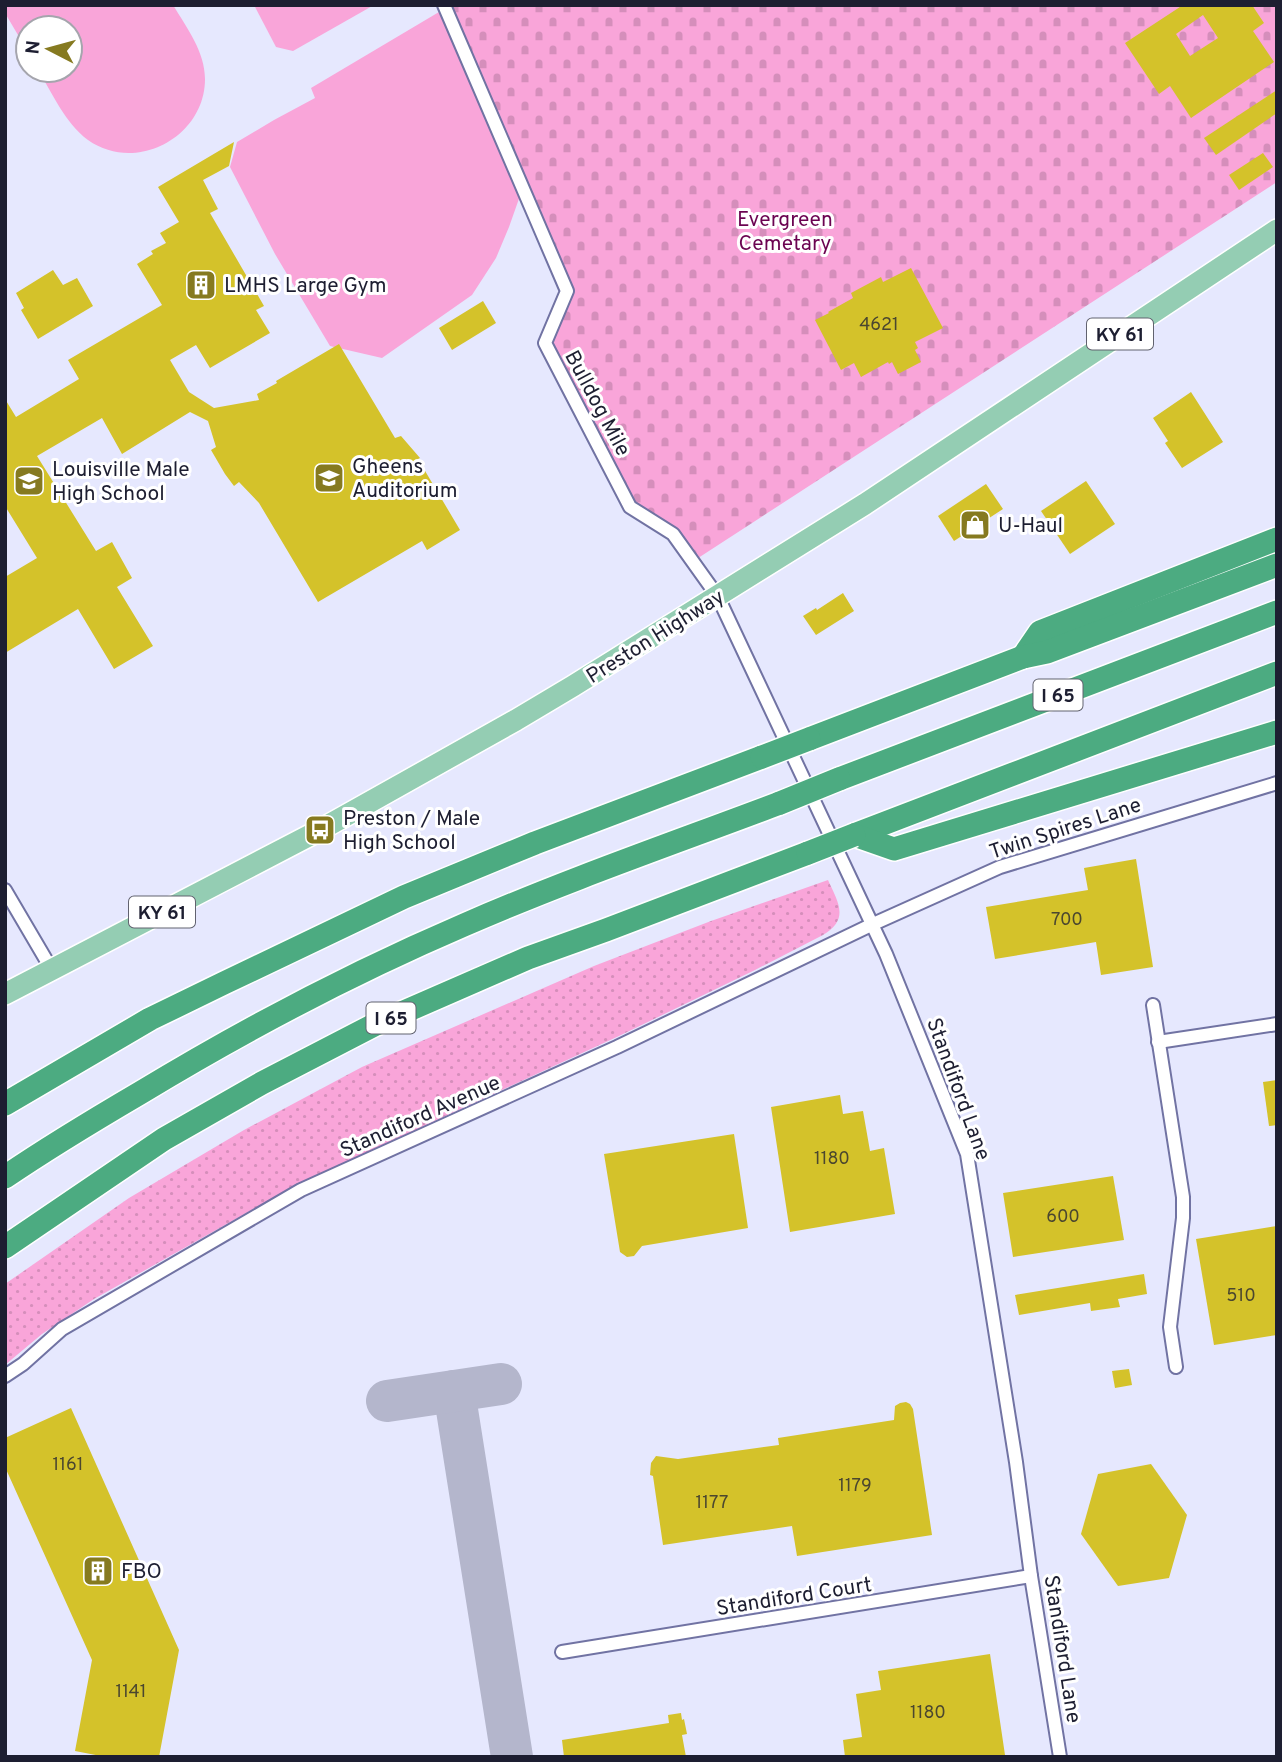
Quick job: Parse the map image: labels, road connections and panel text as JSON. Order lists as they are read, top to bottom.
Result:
{
  "streets": {
    "highway": ["I 65"],
    "main road": ["KY 61", "Preston Highway"],
    "street": [
      "Bulldog Mile",
      "Twin Spires Lane",
      "Standiford Lane",
      "Standiford Avenue",
      "Standiford Court"
    ]
  },
  "crossings": [
    ["Bulldog Mile", "Preston Highway"],
    ["Bulldog Mile", "Standiford Lane"],
    ["Preston Highway", "Standiford Lane"],
    ["Twin Spires Lane", "Standiford Lane"],
    ["Twin Spires Lane", "Standiford Avenue"],
    ["Standiford Lane", "Standiford Avenue"],
    ["Standiford Lane", "Standiford Court"]
  ],
  "parks": ["Evergreen Cemetary"],
  "places": {
    "building": ["LMHS Large Gym", "FBO"],
    "school or university": ["Gheens Auditorium", "Louisville Male High School"],
    "shop": ["U-Haul"],
    "bus stop": ["Preston / Male High School"]
  },
  "house_numbers": [
    "4621",
    "700",
    "1180",
    "600",
    "510",
    "1161",
    "1179",
    "1177",
    "1141",
    "1180"
  ],
  "north": "left"
}
